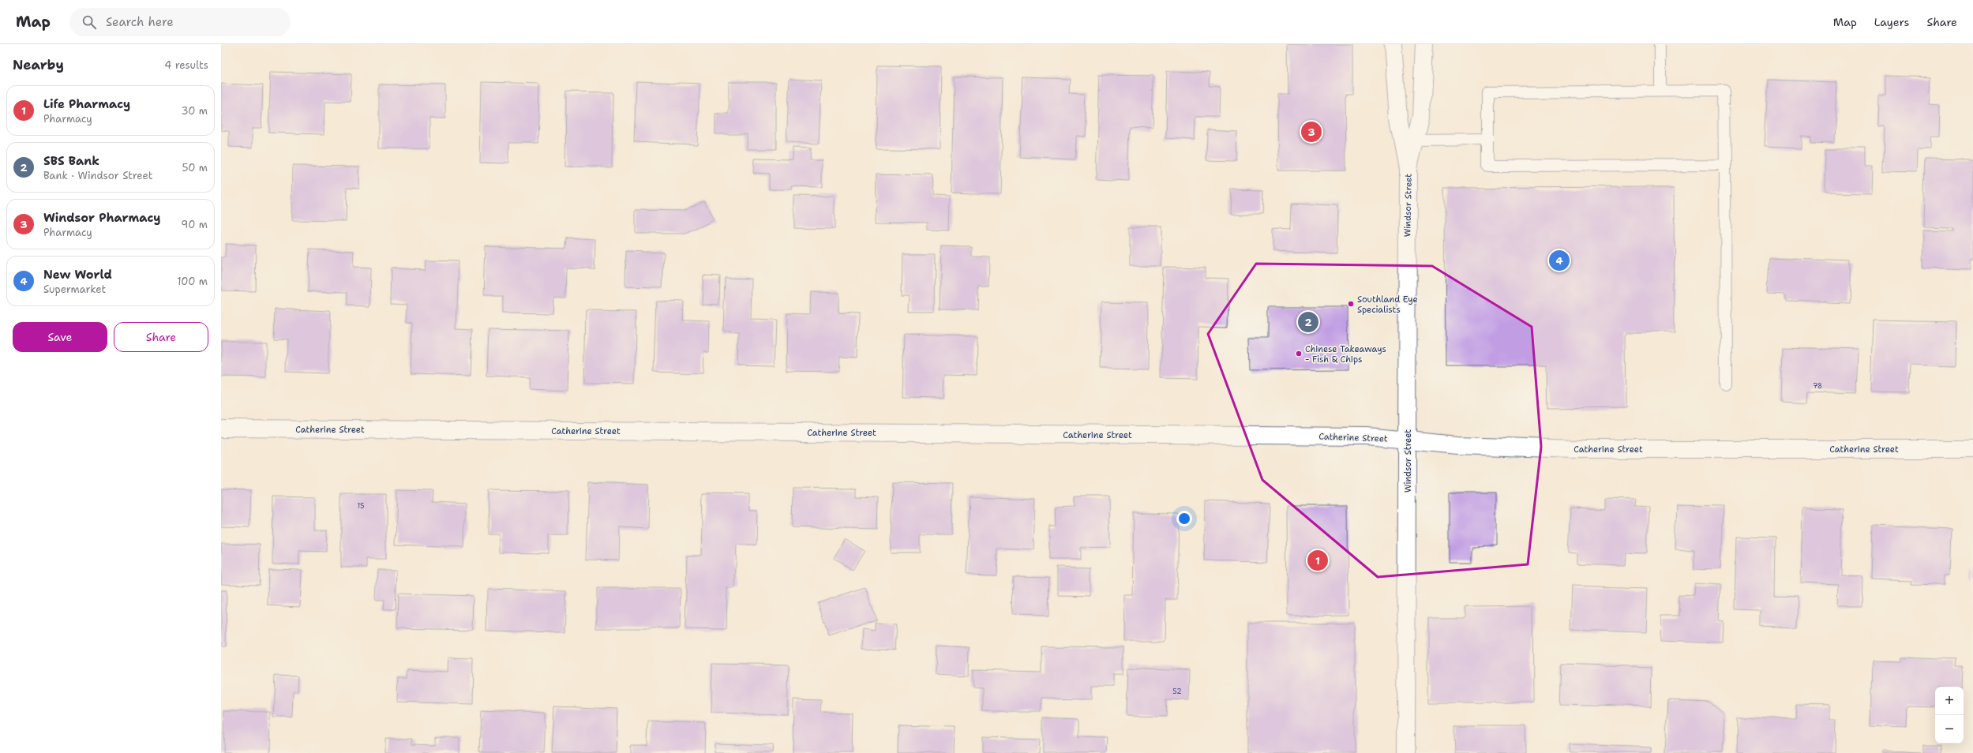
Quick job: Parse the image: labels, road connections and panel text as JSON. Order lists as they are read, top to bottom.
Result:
{
  "streets": {
    "street": ["Windsor Street", "Catherine Street"]
  },
  "crossings": [
    ["Windsor Street", "Catherine Street"]
  ],
  "places": ["Southland Eye Specialists", "Chinese Takeaways - Fish & Chips"],
  "house_numbers": ["78", "15", "52"],
  "page": {
    "header": "Map",
    "search": "Search here",
    "nav": ["Map", "Layers", "Share"],
    "heading": ["Nearby", "4 results"],
    "list": [
      {
        "mark": "1",
        "name": "Life Pharmacy",
        "note": "Pharmacy",
        "value": "30 m"
      },
      {
        "mark": "2",
        "name": "SBS Bank",
        "note": "Bank · Windsor Street",
        "value": "50 m"
      },
      {
        "mark": "3",
        "name": "Windsor Pharmacy",
        "note": "Pharmacy",
        "value": "90 m"
      },
      {
        "mark": "4",
        "name": "New World",
        "note": "Supermarket",
        "value": "100 m"
      }
    ],
    "pins": [
      "3",
      "4",
      "2",
      "1"
    ],
    "buttons": ["Save", "Share"],
    "map_buttons": ["+", "−"]
  }
}
